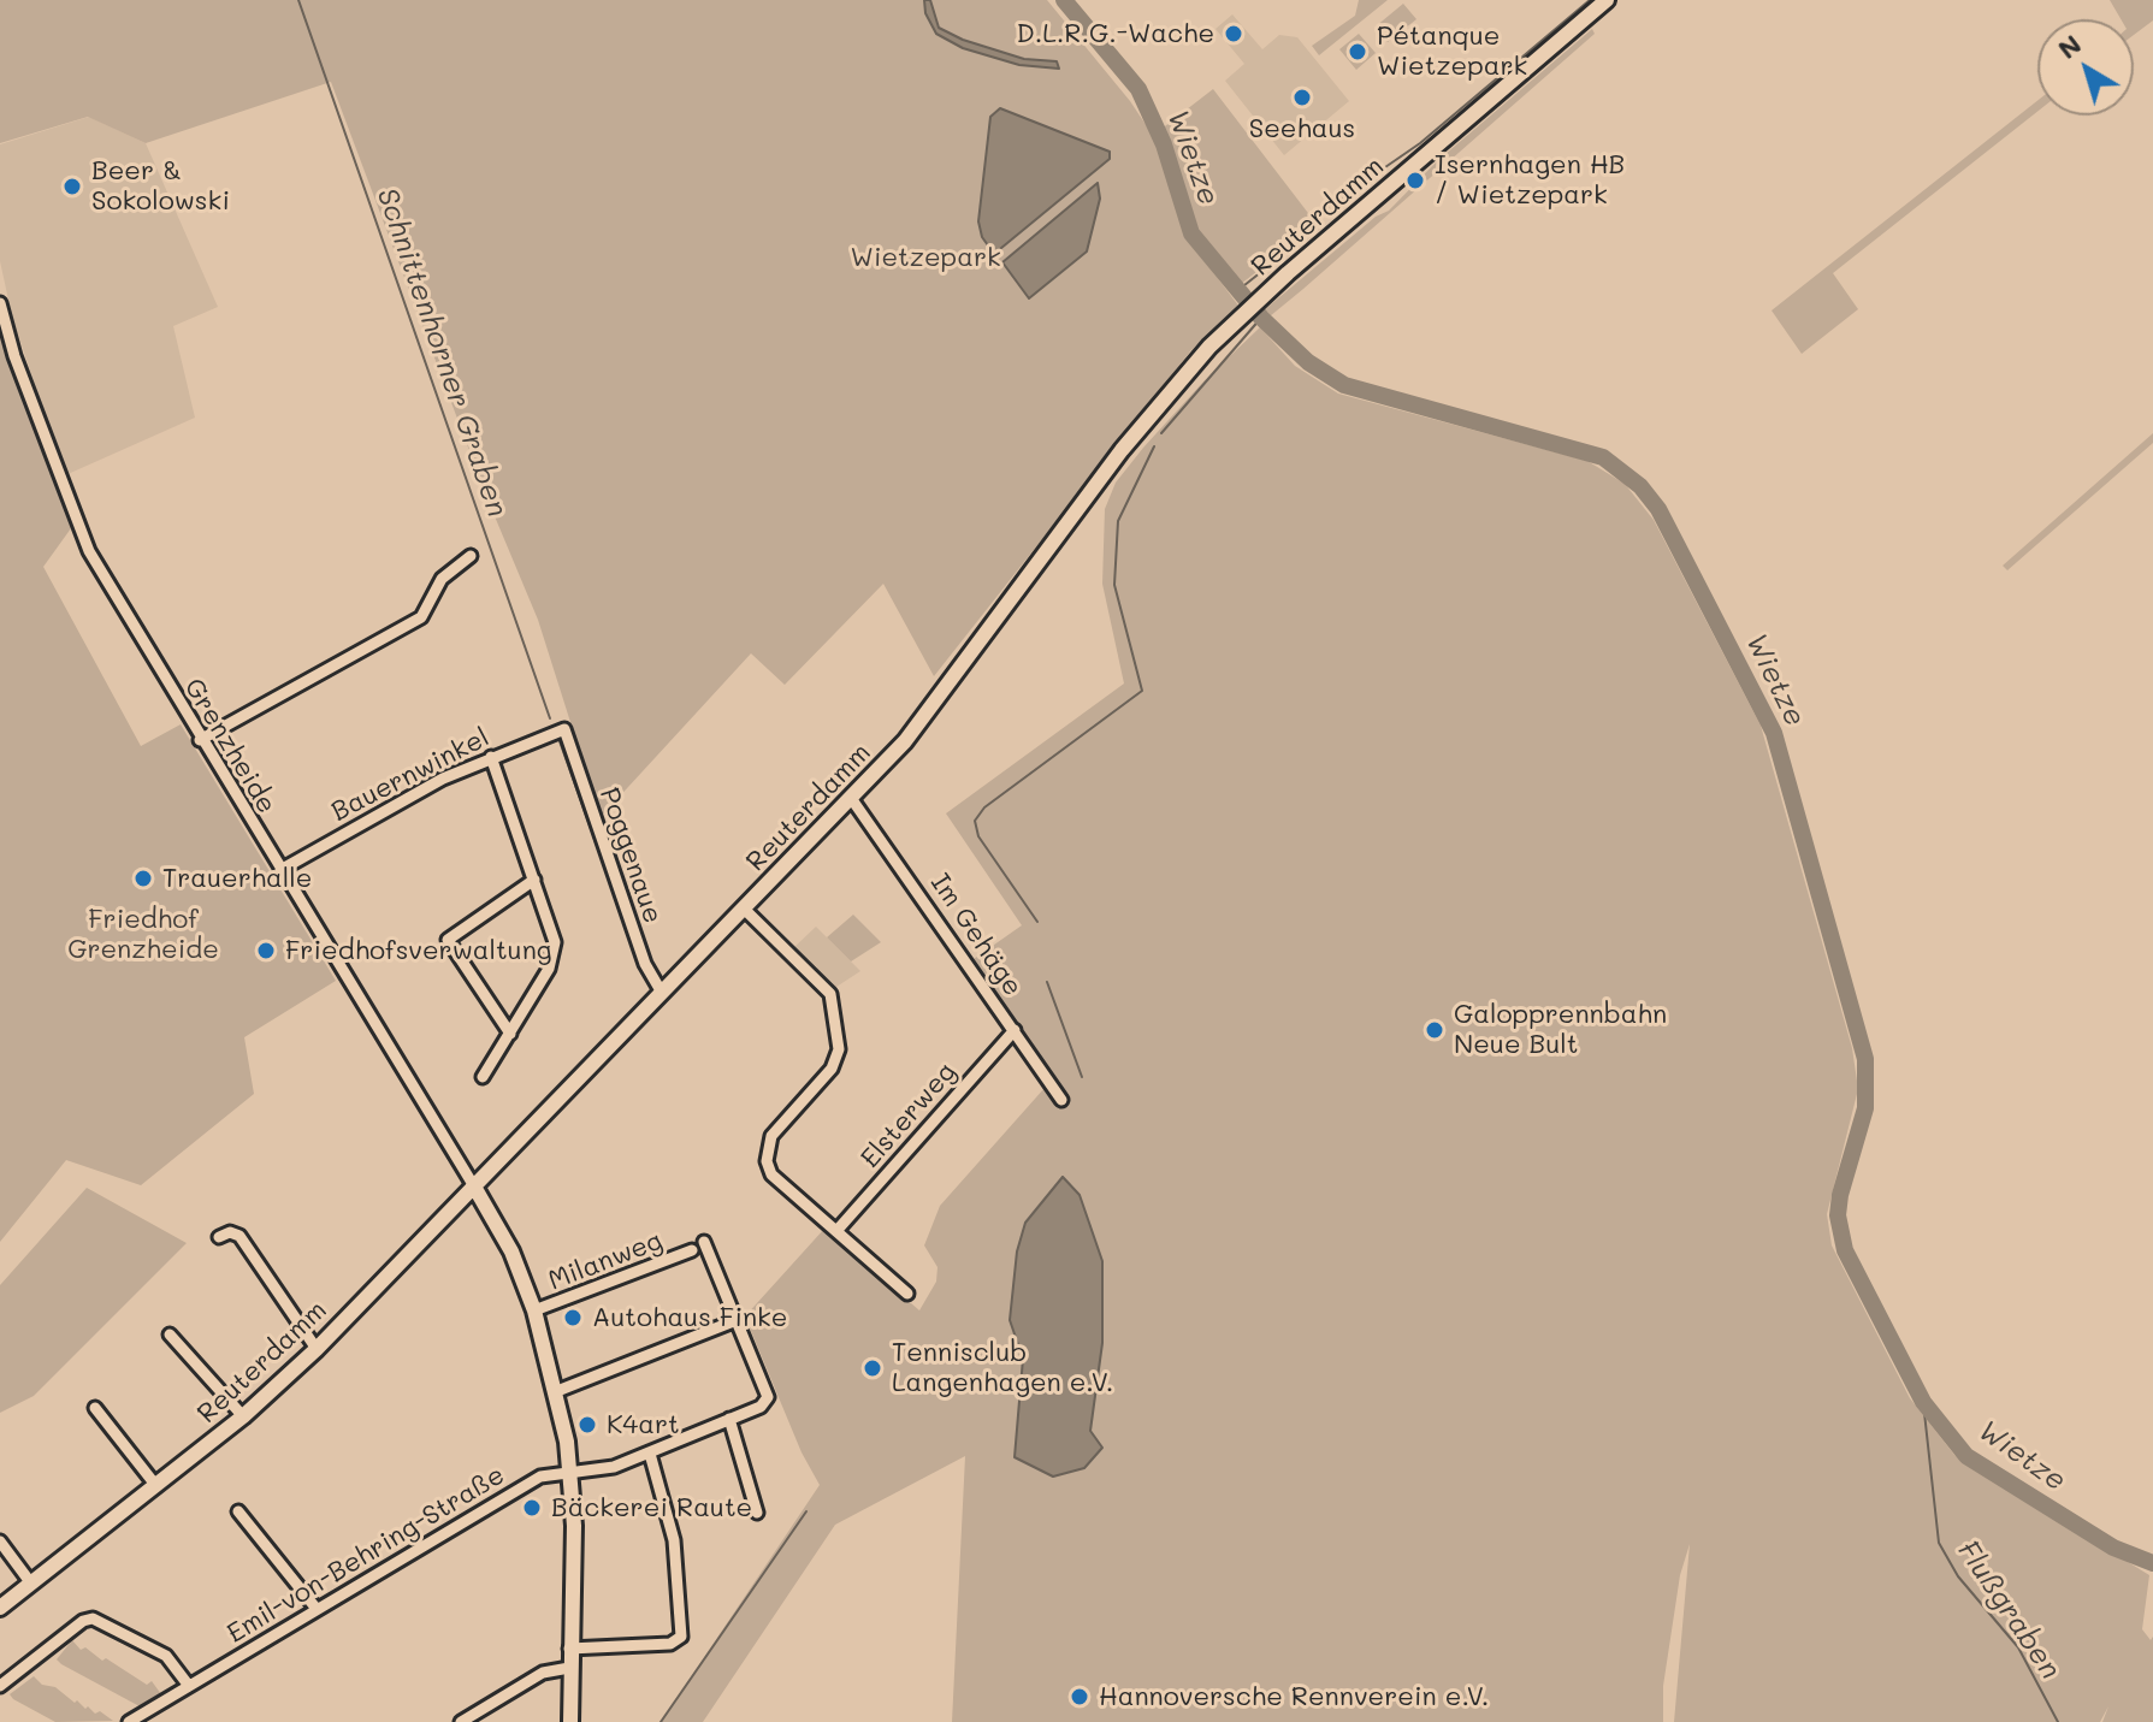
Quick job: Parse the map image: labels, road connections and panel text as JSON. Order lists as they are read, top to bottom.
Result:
{
  "streets": {
    "street": [
      "Reuterdamm",
      "Grenzheide",
      "Bauernwinkel",
      "Poggenaue",
      "Im Gehäge",
      "Elsterweg",
      "Milanweg",
      "Emil-von-Behring-Straße"
    ]
  },
  "crossings": [
    ["Reuterdamm", "Grenzheide"],
    ["Reuterdamm", "Poggenaue"],
    ["Reuterdamm", "Im Gehäge"],
    ["Grenzheide", "Bauernwinkel"],
    ["Bauernwinkel", "Poggenaue"],
    ["Im Gehäge", "Elsterweg"]
  ],
  "water": ["Wietze", "Schnittenhorner Graben", "Flußgraben"],
  "parks": ["Wietzepark", "Friedhof Grenzheide"],
  "places": [
    "D.L.R.G.-Wache",
    "Pétanque Wietzepark",
    "Seehaus",
    "Isernhagen HB / Wietzepark",
    "Beer & Sokolowski",
    "Trauerhalle",
    "Friedhofsverwaltung",
    "Galopprennbahn Neue Bult",
    "Autohaus Finke",
    "Tennisclub Langenhagen e.V.",
    "K4art",
    "Bäckerei Raute",
    "Hannoversche Rennverein e.V."
  ],
  "north": "top left"
}
